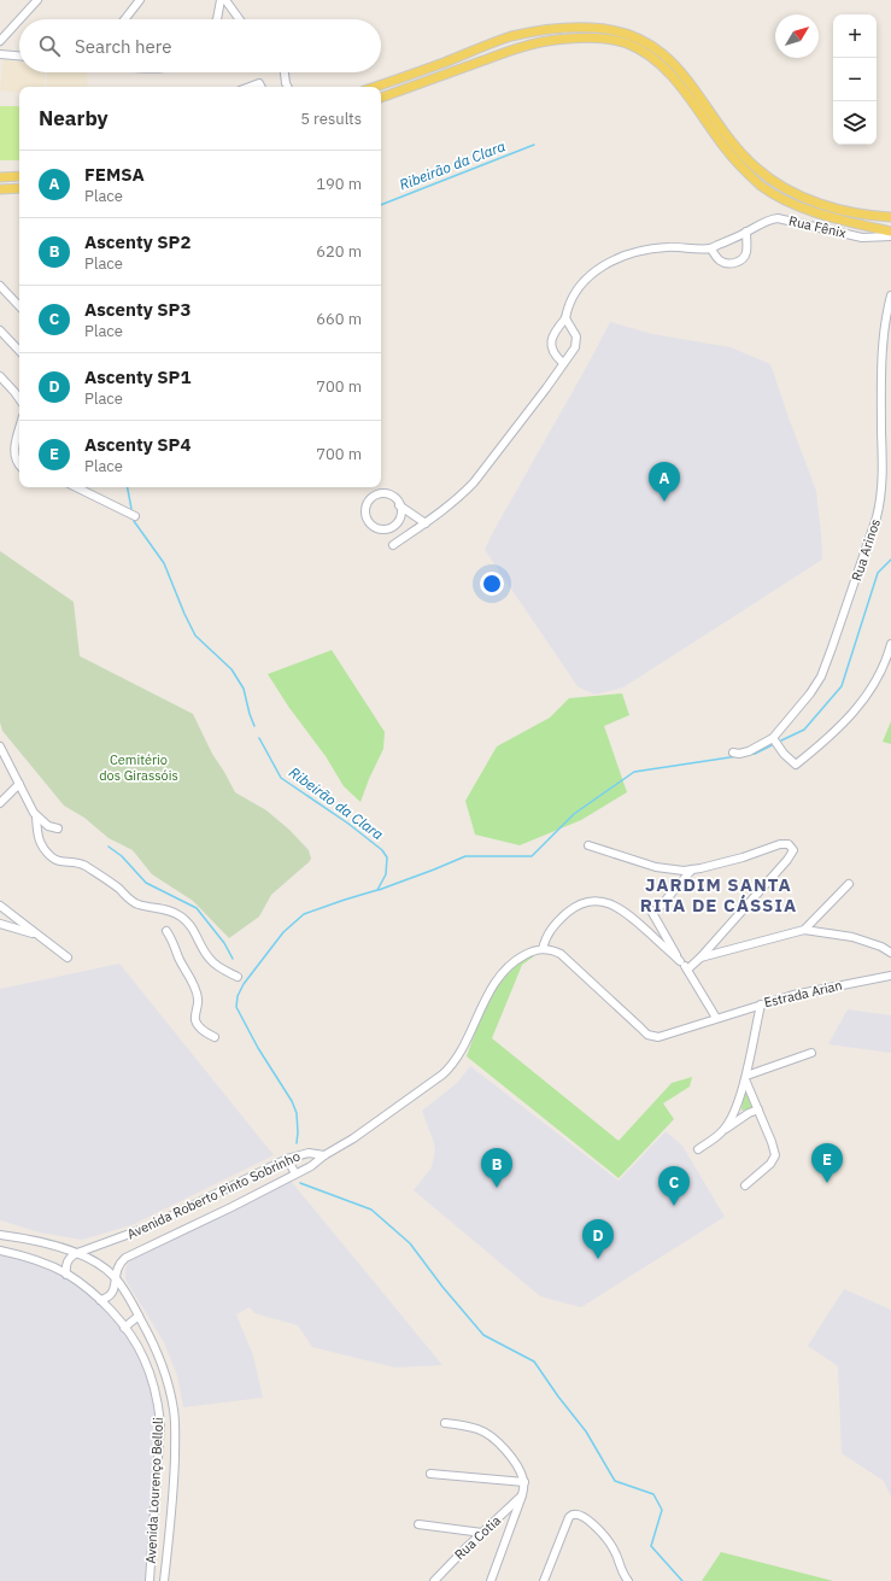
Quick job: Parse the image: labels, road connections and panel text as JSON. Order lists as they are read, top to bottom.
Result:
{
  "streets": {
    "street": [
      "Rua Fênix",
      "Rua Arinos",
      "Estrada Arian",
      "Avenida Roberto Pinto Sobrinho",
      "Avenida Lourenço Belloli",
      "Rua Cotia"
    ]
  },
  "crossings": [
    ["Avenida Roberto Pinto Sobrinho", "Avenida Lourenço Belloli"]
  ],
  "districts": ["JARDIM SANTA RITA DE CÁSSIA"],
  "water": ["Ribeirão da Clara"],
  "parks": ["Cemitério dos Girassóis"],
  "north": "top right",
  "page": {
    "map_buttons": ["+", "−"],
    "search": "Search here",
    "heading": ["Nearby", "5 results"],
    "list": [
      {
        "mark": "A",
        "name": "FEMSA",
        "note": "Place",
        "value": "190 m"
      },
      {
        "mark": "B",
        "name": "Ascenty SP2",
        "note": "Place",
        "value": "620 m"
      },
      {
        "mark": "C",
        "name": "Ascenty SP3",
        "note": "Place",
        "value": "660 m"
      },
      {
        "mark": "D",
        "name": "Ascenty SP1",
        "note": "Place",
        "value": "700 m"
      },
      {
        "mark": "E",
        "name": "Ascenty SP4",
        "note": "Place",
        "value": "700 m"
      }
    ],
    "pins": [
      "A",
      "E",
      "B",
      "C",
      "D"
    ]
  }
}
